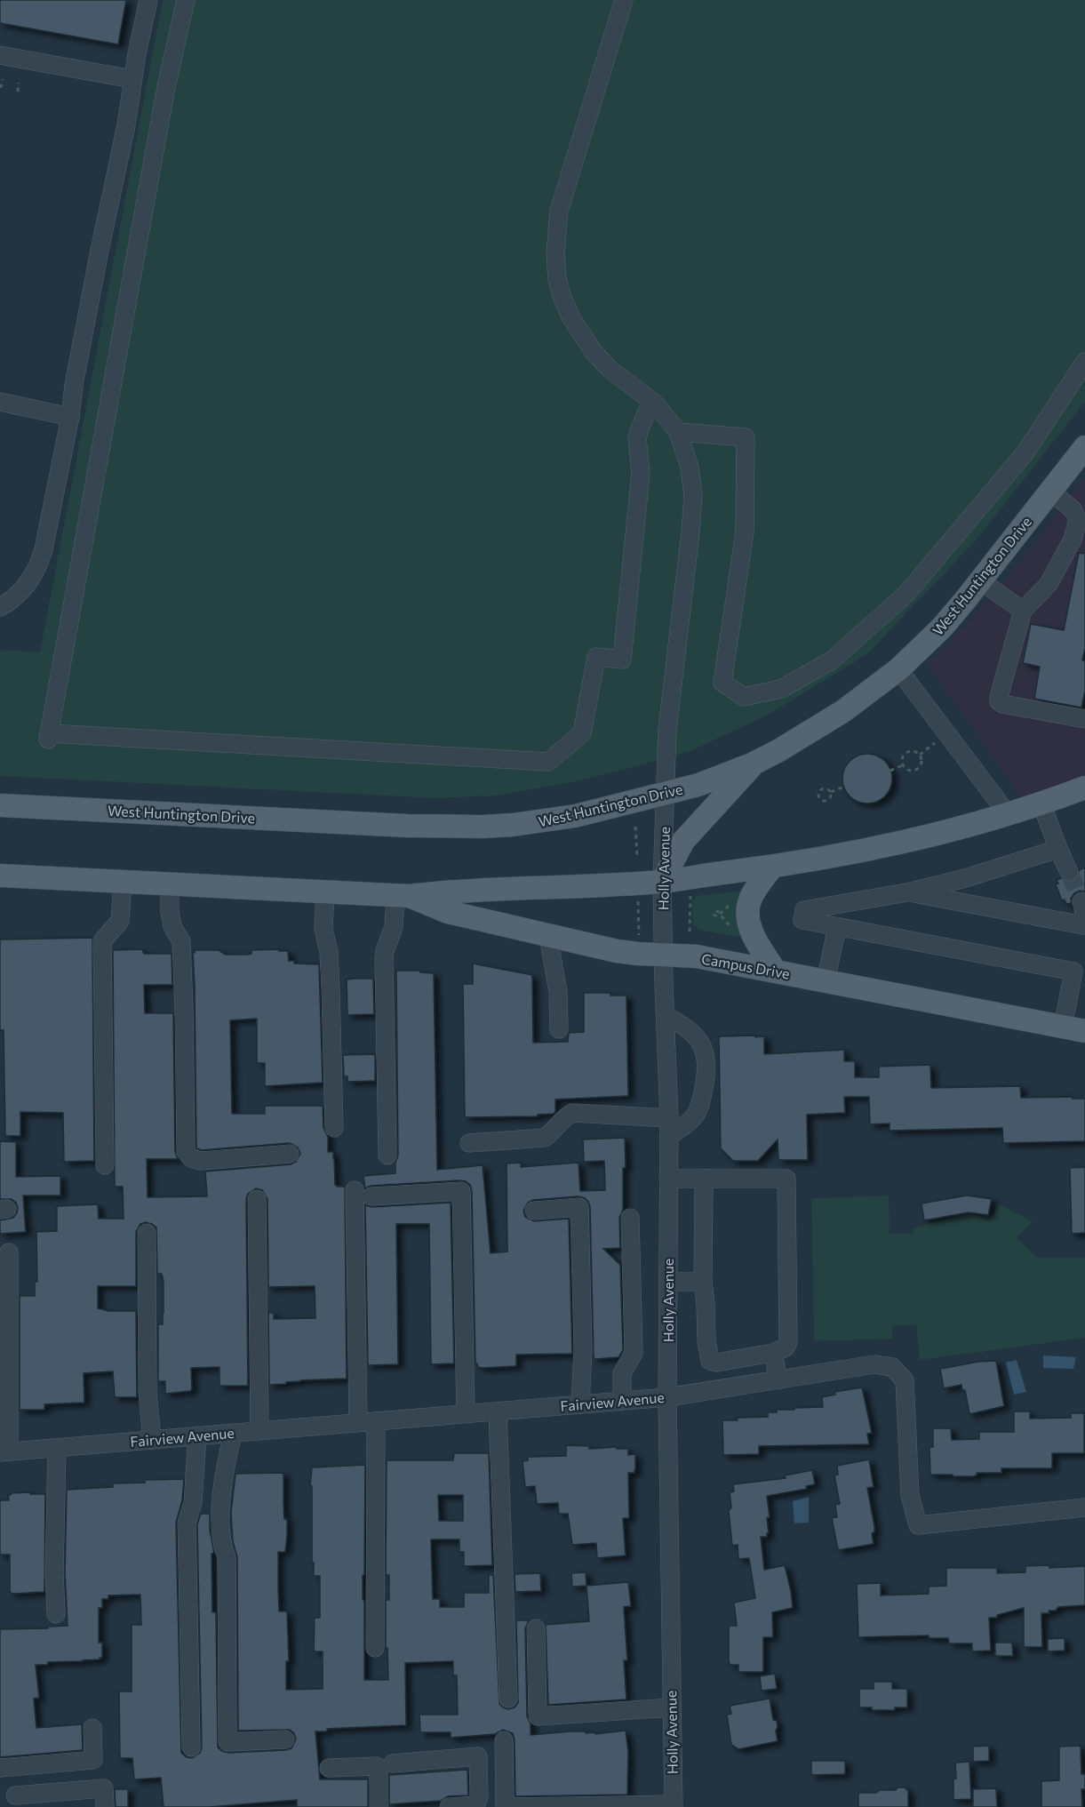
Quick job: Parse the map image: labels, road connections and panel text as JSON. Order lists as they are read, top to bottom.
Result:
{
  "streets": {
    "main road": ["West Huntington Drive", "Campus Drive"],
    "street": ["Holly Avenue", "Fairview Avenue"]
  },
  "crossings": [
    ["West Huntington Drive", "Holly Avenue"],
    ["Holly Avenue", "Campus Drive"],
    ["Holly Avenue", "Fairview Avenue"]
  ]
}
